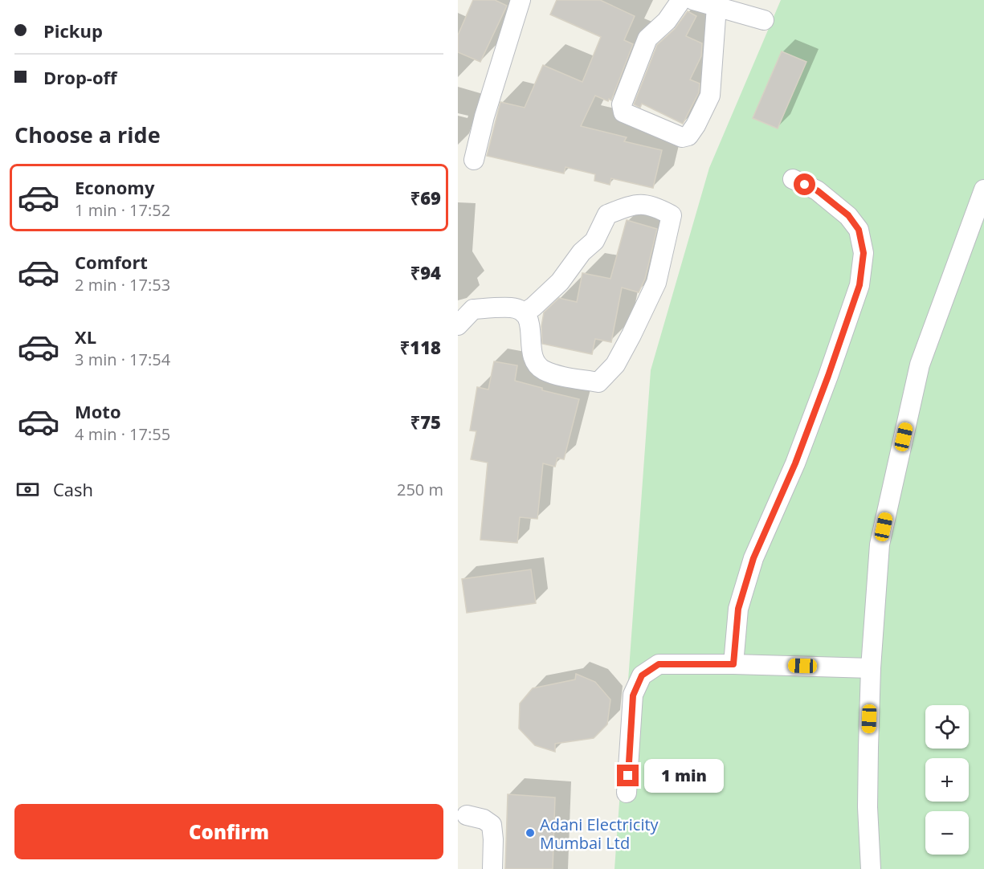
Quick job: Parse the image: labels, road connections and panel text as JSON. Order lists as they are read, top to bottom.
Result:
{
  "places": ["Adani Electricity Mumbai Ltd"],
  "page": {
    "banner": ["Pickup", "Drop-off"],
    "heading": "Choose a ride",
    "list": [
      {
        "name": "Economy",
        "note": "1 min · 17:52",
        "value": "₹69"
      },
      {
        "name": "Comfort",
        "note": "2 min · 17:53",
        "value": "₹94"
      },
      {
        "name": "XL",
        "note": "3 min · 17:54",
        "value": "₹118"
      },
      {
        "name": "Moto",
        "note": "4 min · 17:55",
        "value": "₹75"
      }
    ],
    "pay": ["Cash", "250 m"],
    "map_buttons": ["+", "−"],
    "bubble": "1 min",
    "buttons": "Confirm"
  }
}
